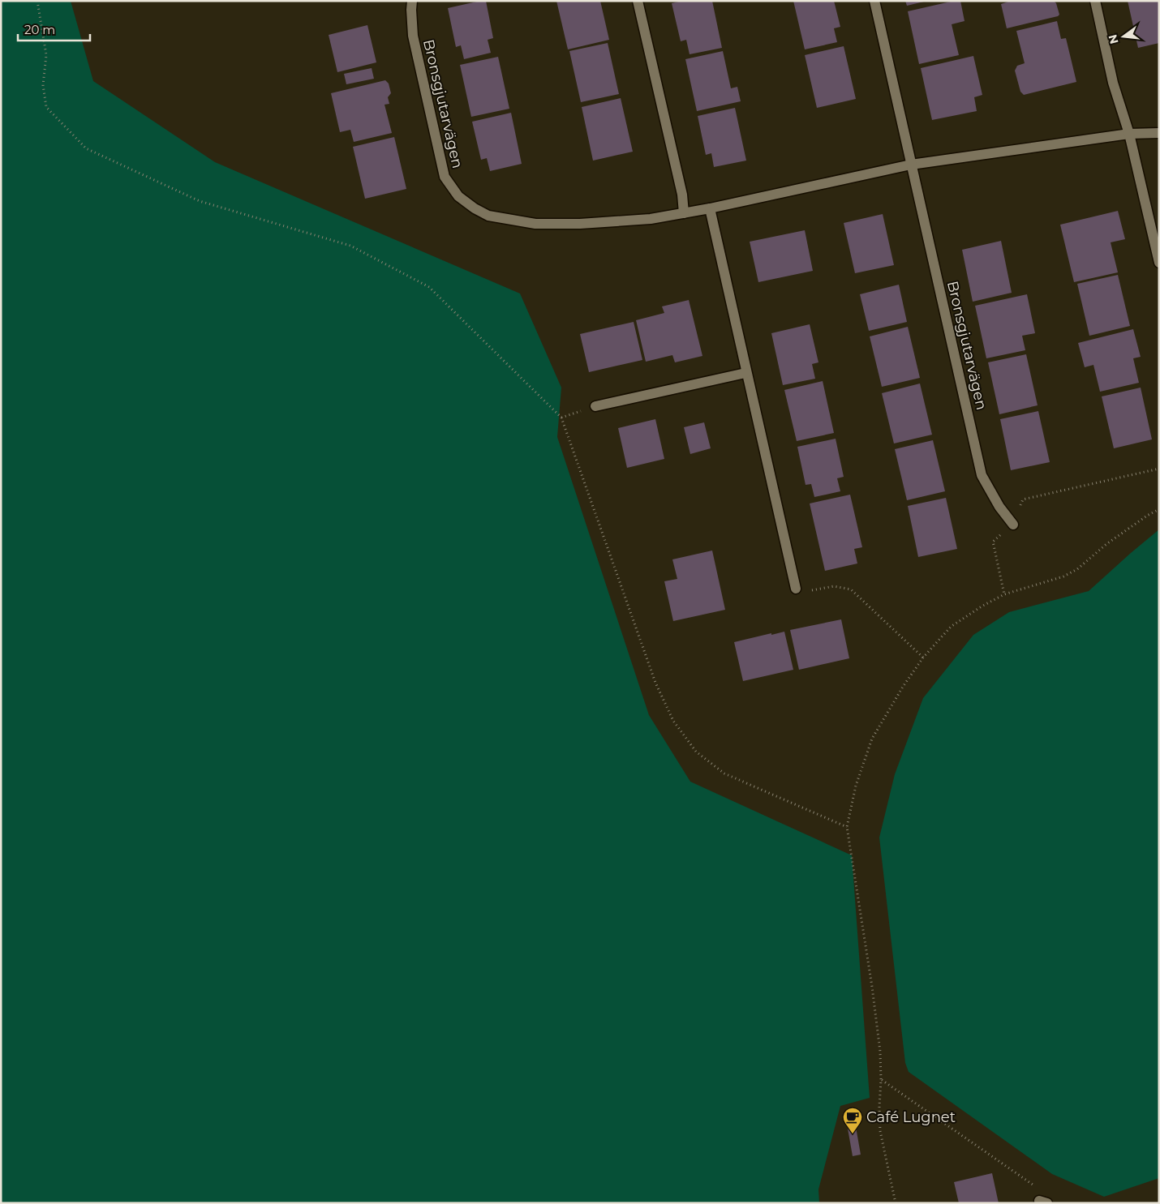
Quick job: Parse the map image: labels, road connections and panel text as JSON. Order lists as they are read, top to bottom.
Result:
{
  "streets": {
    "street": ["Bronsgjutarvägen"]
  },
  "places": {
    "cafe": ["Café Lugnet"]
  },
  "scale_bar": "20 m",
  "north": "left"
}
